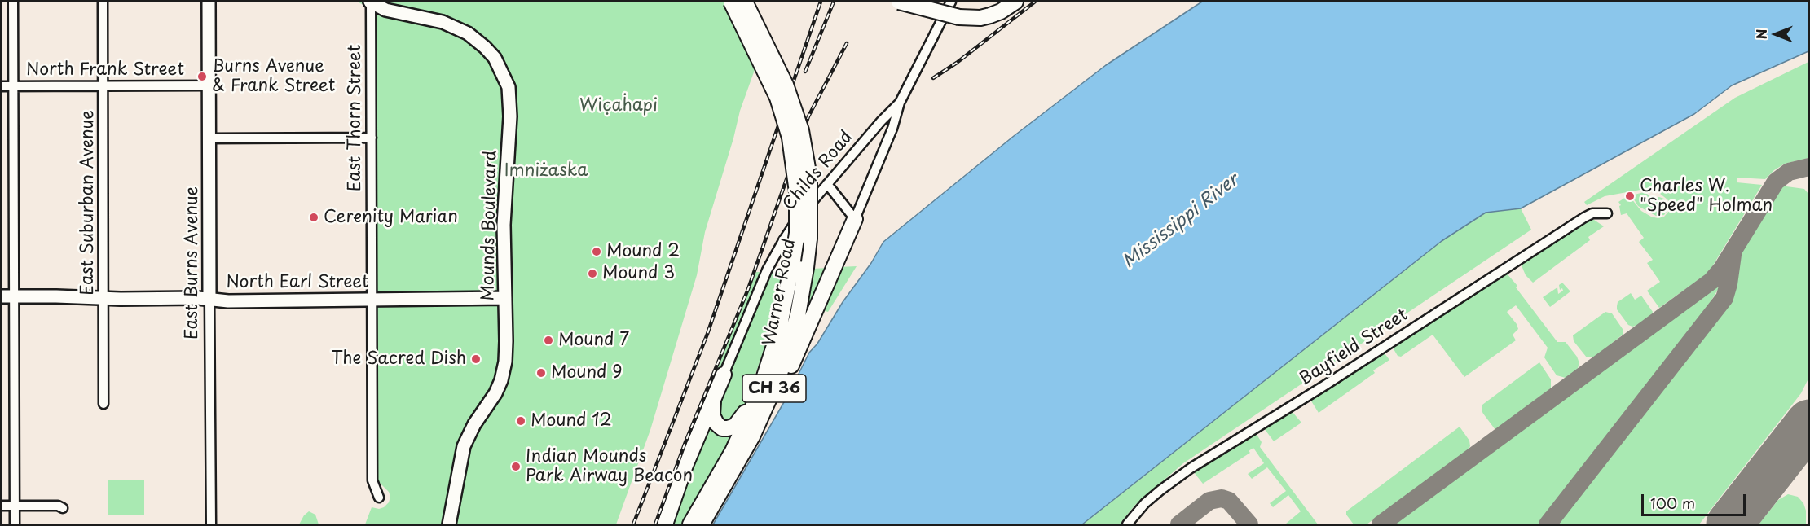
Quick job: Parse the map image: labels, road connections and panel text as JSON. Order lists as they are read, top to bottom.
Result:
{
  "streets": {
    "highway": ["Warner Road", "CH 36"],
    "street": [
      "North Frank Street",
      "East Thorn Street",
      "Childs Road",
      "East Suburban Avenue",
      "Mounds Boulevard",
      "East Burns Avenue",
      "North Earl Street",
      "Bayfield Street"
    ]
  },
  "crossings": [
    ["North Frank Street", "East Suburban Avenue"],
    ["North Frank Street", "East Burns Avenue"],
    ["East Thorn Street", "Mounds Boulevard"],
    ["East Thorn Street", "North Earl Street"],
    ["East Suburban Avenue", "North Earl Street"],
    ["Mounds Boulevard", "North Earl Street"],
    ["East Burns Avenue", "North Earl Street"]
  ],
  "water": ["Mississippi River"],
  "parks": ["Wic̣aḣapi", "Imniżaska"],
  "places": [
    "Burns Avenue & Frank Street",
    "Charles W. \"Speed\" Holman",
    "Cerenity Marian",
    "Mound 2",
    "Mound 3",
    "Mound 7",
    "The Sacred Dish",
    "Mound 9",
    "Mound 12",
    "Indian Mounds Park Airway Beacon"
  ],
  "scale_bar": "100 m",
  "north": "left"
}
